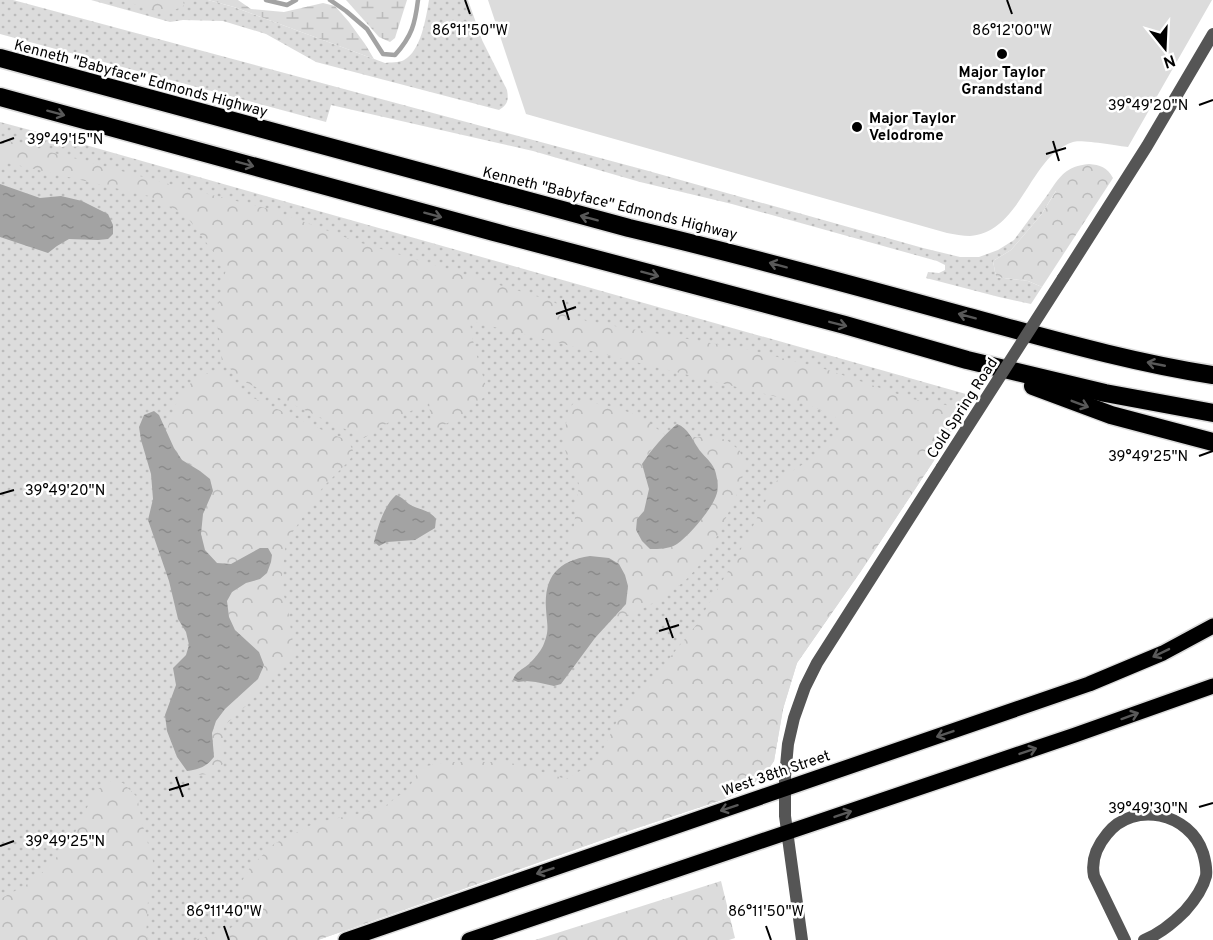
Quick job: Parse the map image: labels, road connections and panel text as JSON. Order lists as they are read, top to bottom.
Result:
{
  "streets": {
    "highway": ["Kenneth \"Babyface\" Edmonds Highway"],
    "main road": ["West 38th Street"],
    "street": ["Cold Spring Road"]
  },
  "crossings": [
    ["Cold Spring Road", "West 38th Street"]
  ],
  "places": ["Major Taylor Grandstand", "Major Taylor Velodrome"],
  "north": "bottom",
  "coordinates": [
    "86°11'50\"W",
    "86°12'00\"W",
    "39°49'20\"N",
    "39°49'15\"N",
    "39°49'25\"N",
    "39°49'30\"N",
    "86°11'40\"W"
  ]
}
